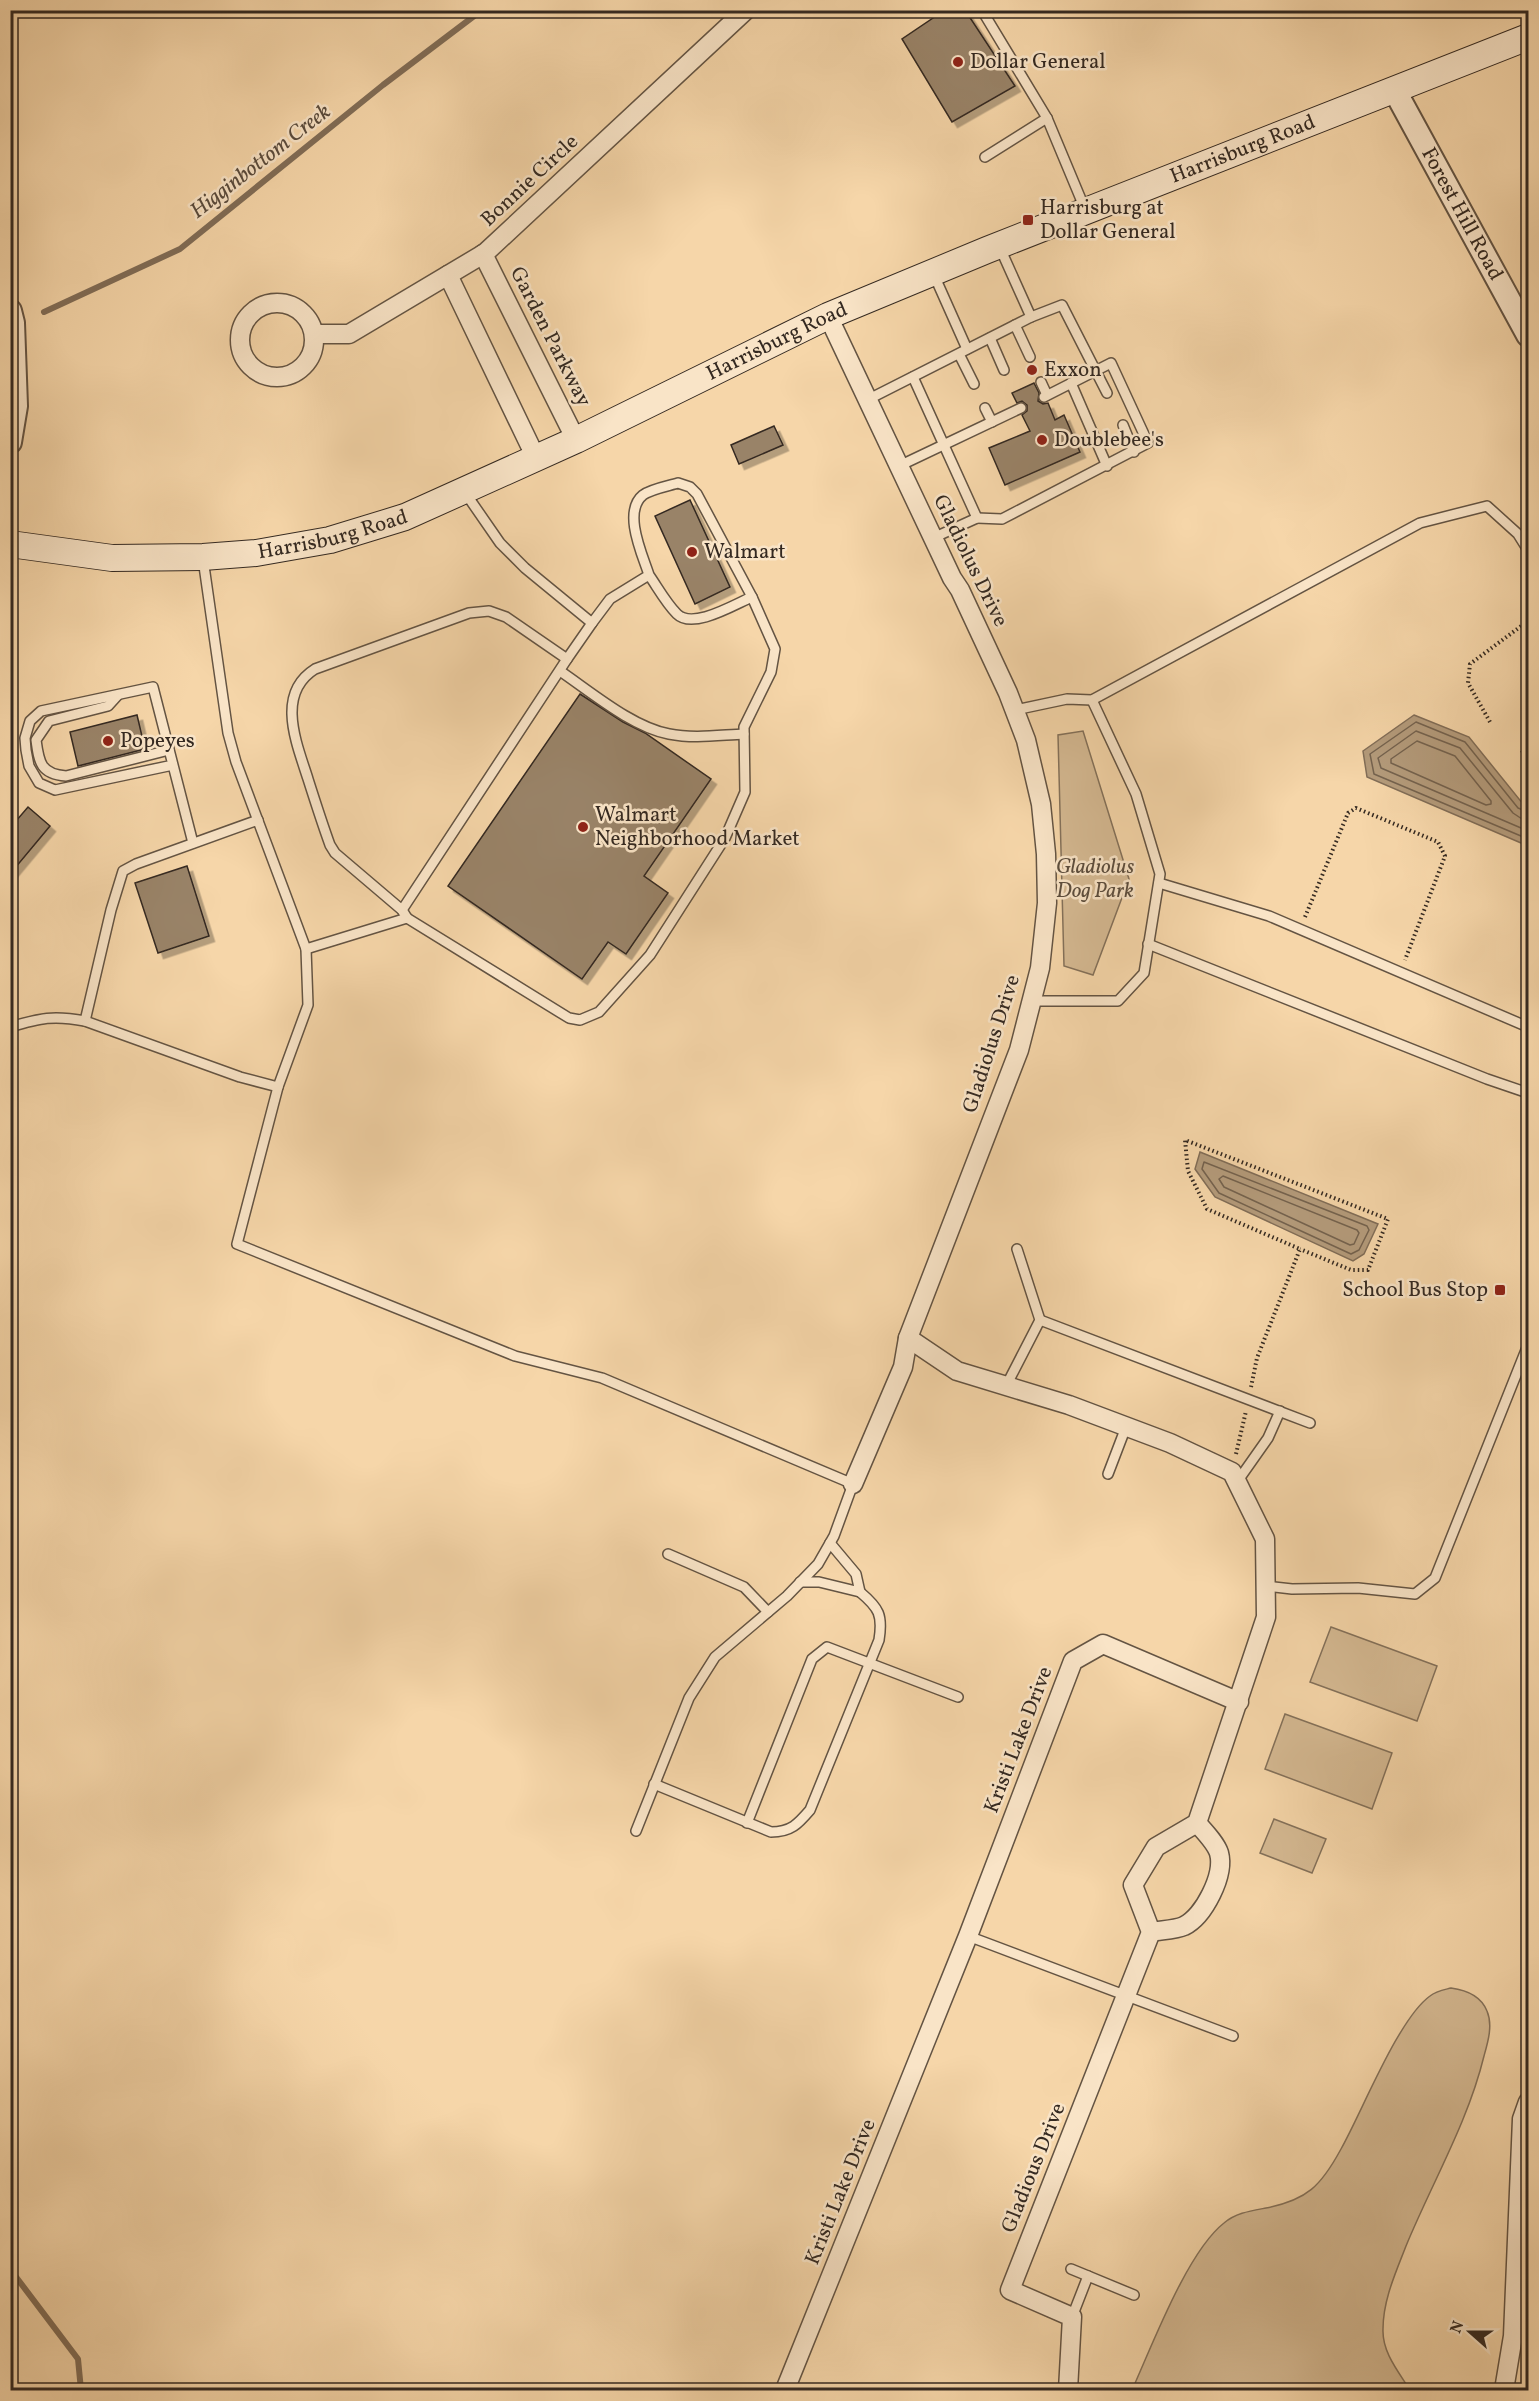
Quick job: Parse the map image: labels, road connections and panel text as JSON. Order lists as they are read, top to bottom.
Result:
{
  "streets": {
    "main road": ["Harrisburg Road"],
    "street": [
      "Bonnie Circle",
      "Forest Hill Road",
      "Garden Parkway",
      "Gladiolus Drive",
      "Kristi Lake Drive",
      "Gladious Drive"
    ]
  },
  "crossings": [
    ["Harrisburg Road", "Forest Hill Road"],
    ["Harrisburg Road", "Garden Parkway"],
    ["Harrisburg Road", "Gladiolus Drive"],
    ["Bonnie Circle", "Garden Parkway"]
  ],
  "water": ["Higginbottom Creek"],
  "parks": ["Gladiolus Dog Park"],
  "places": {
    "other": [
      "Dollar General",
      "Exxon",
      "Doublebee's",
      "Walmart",
      "Popeyes",
      "Walmart Neighborhood Market"
    ],
    "transit": ["Harrisburg at Dollar General", "School Bus Stop"]
  },
  "north": "left"
}
